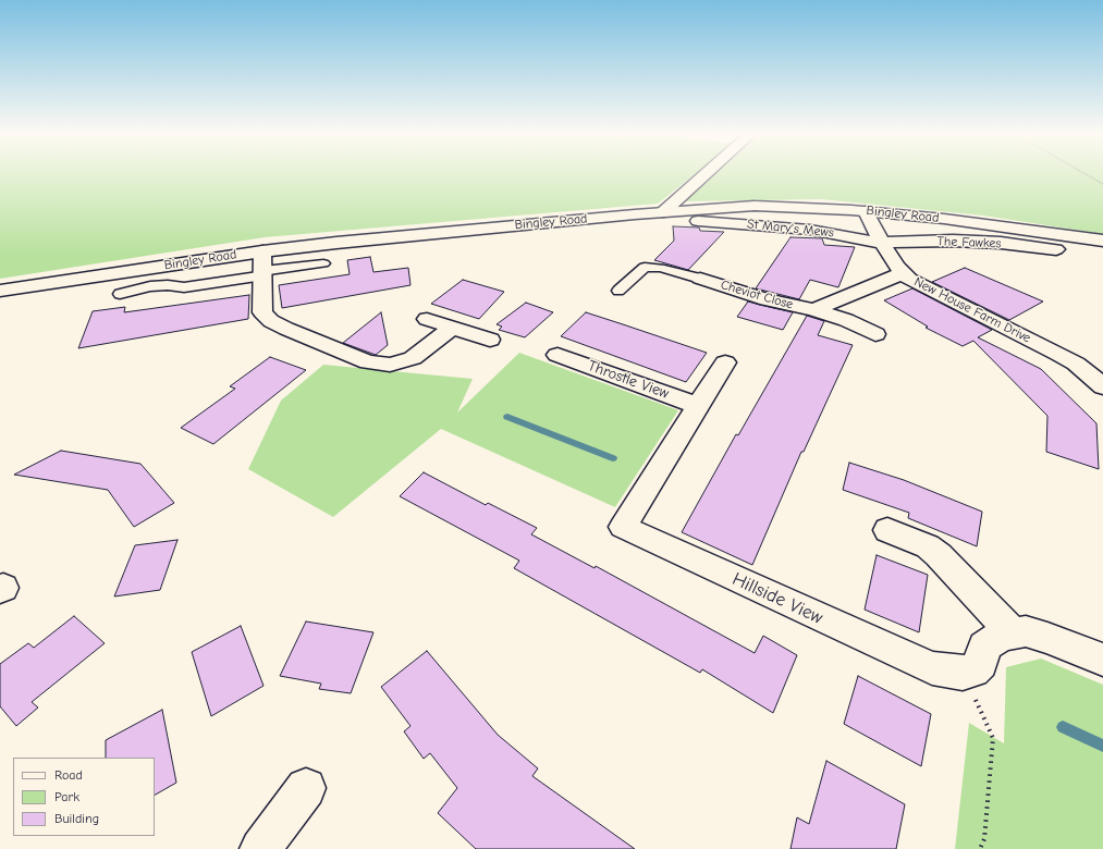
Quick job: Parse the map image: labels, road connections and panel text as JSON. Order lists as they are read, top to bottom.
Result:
{
  "streets": {
    "street": [
      "Bingley Road",
      "St Mary's Mews",
      "The Fawkes",
      "Cheviot Close",
      "New House Farm Drive",
      "Throstle View",
      "Hillside View"
    ]
  },
  "crossings": [
    ["Bingley Road", "New House Farm Drive"],
    ["St Mary's Mews", "The Fawkes"],
    ["St Mary's Mews", "New House Farm Drive"],
    ["The Fawkes", "New House Farm Drive"],
    ["Cheviot Close", "New House Farm Drive"],
    ["Throstle View", "Hillside View"]
  ],
  "legend": ["Road", "Park", "Building"]
}
